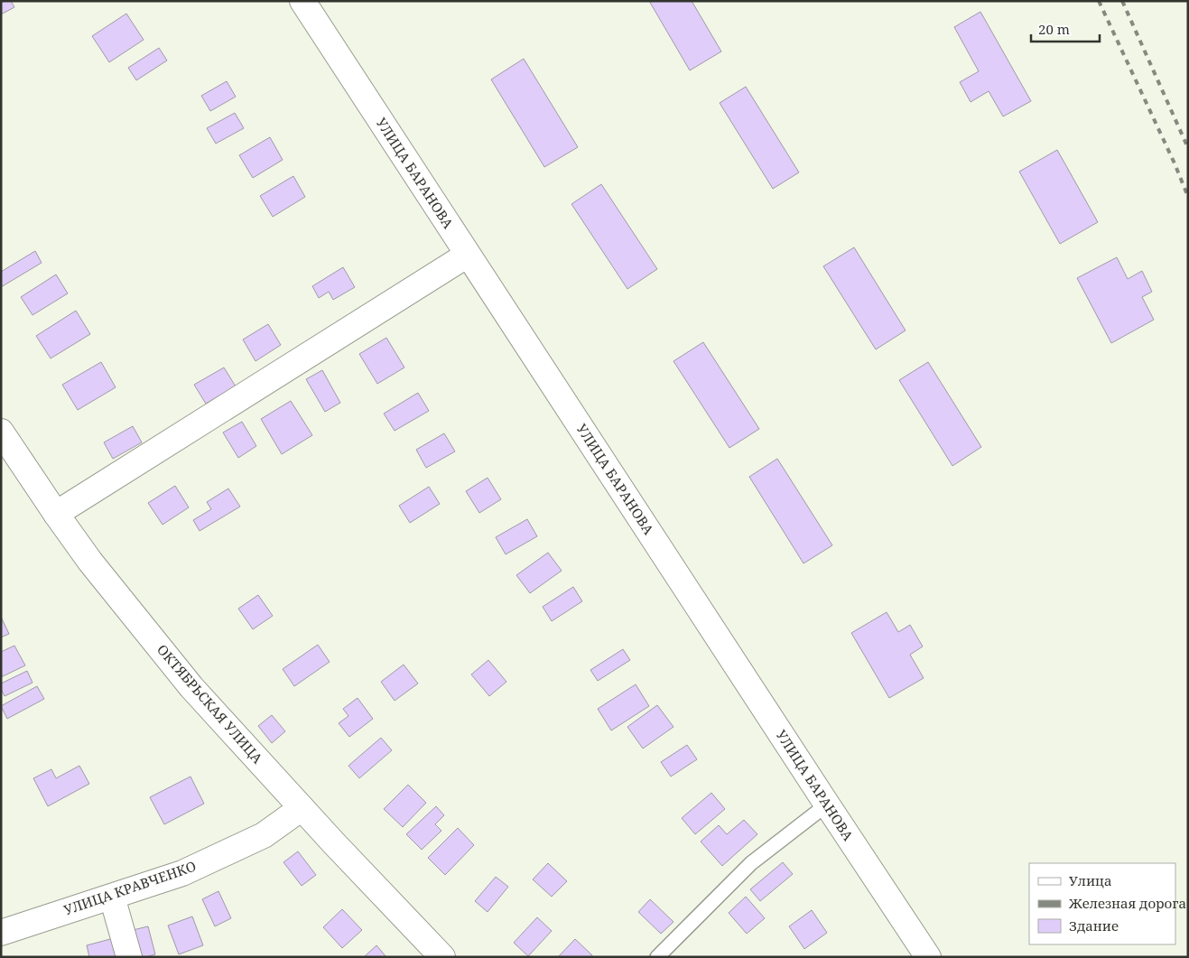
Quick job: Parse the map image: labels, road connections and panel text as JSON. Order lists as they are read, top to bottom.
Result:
{
  "streets": {
    "street": ["УЛИЦА БАРАНОВА", "ОКТЯБРЬСКАЯ УЛИЦА", "УЛИЦА КРАВЧЕНКО"]
  },
  "crossings": [
    ["ОКТЯБРЬСКАЯ УЛИЦА", "УЛИЦА КРАВЧЕНКО"]
  ],
  "legend": ["Улица", "Железная дорога", "Здание"],
  "scale_bar": "20 m"
}
